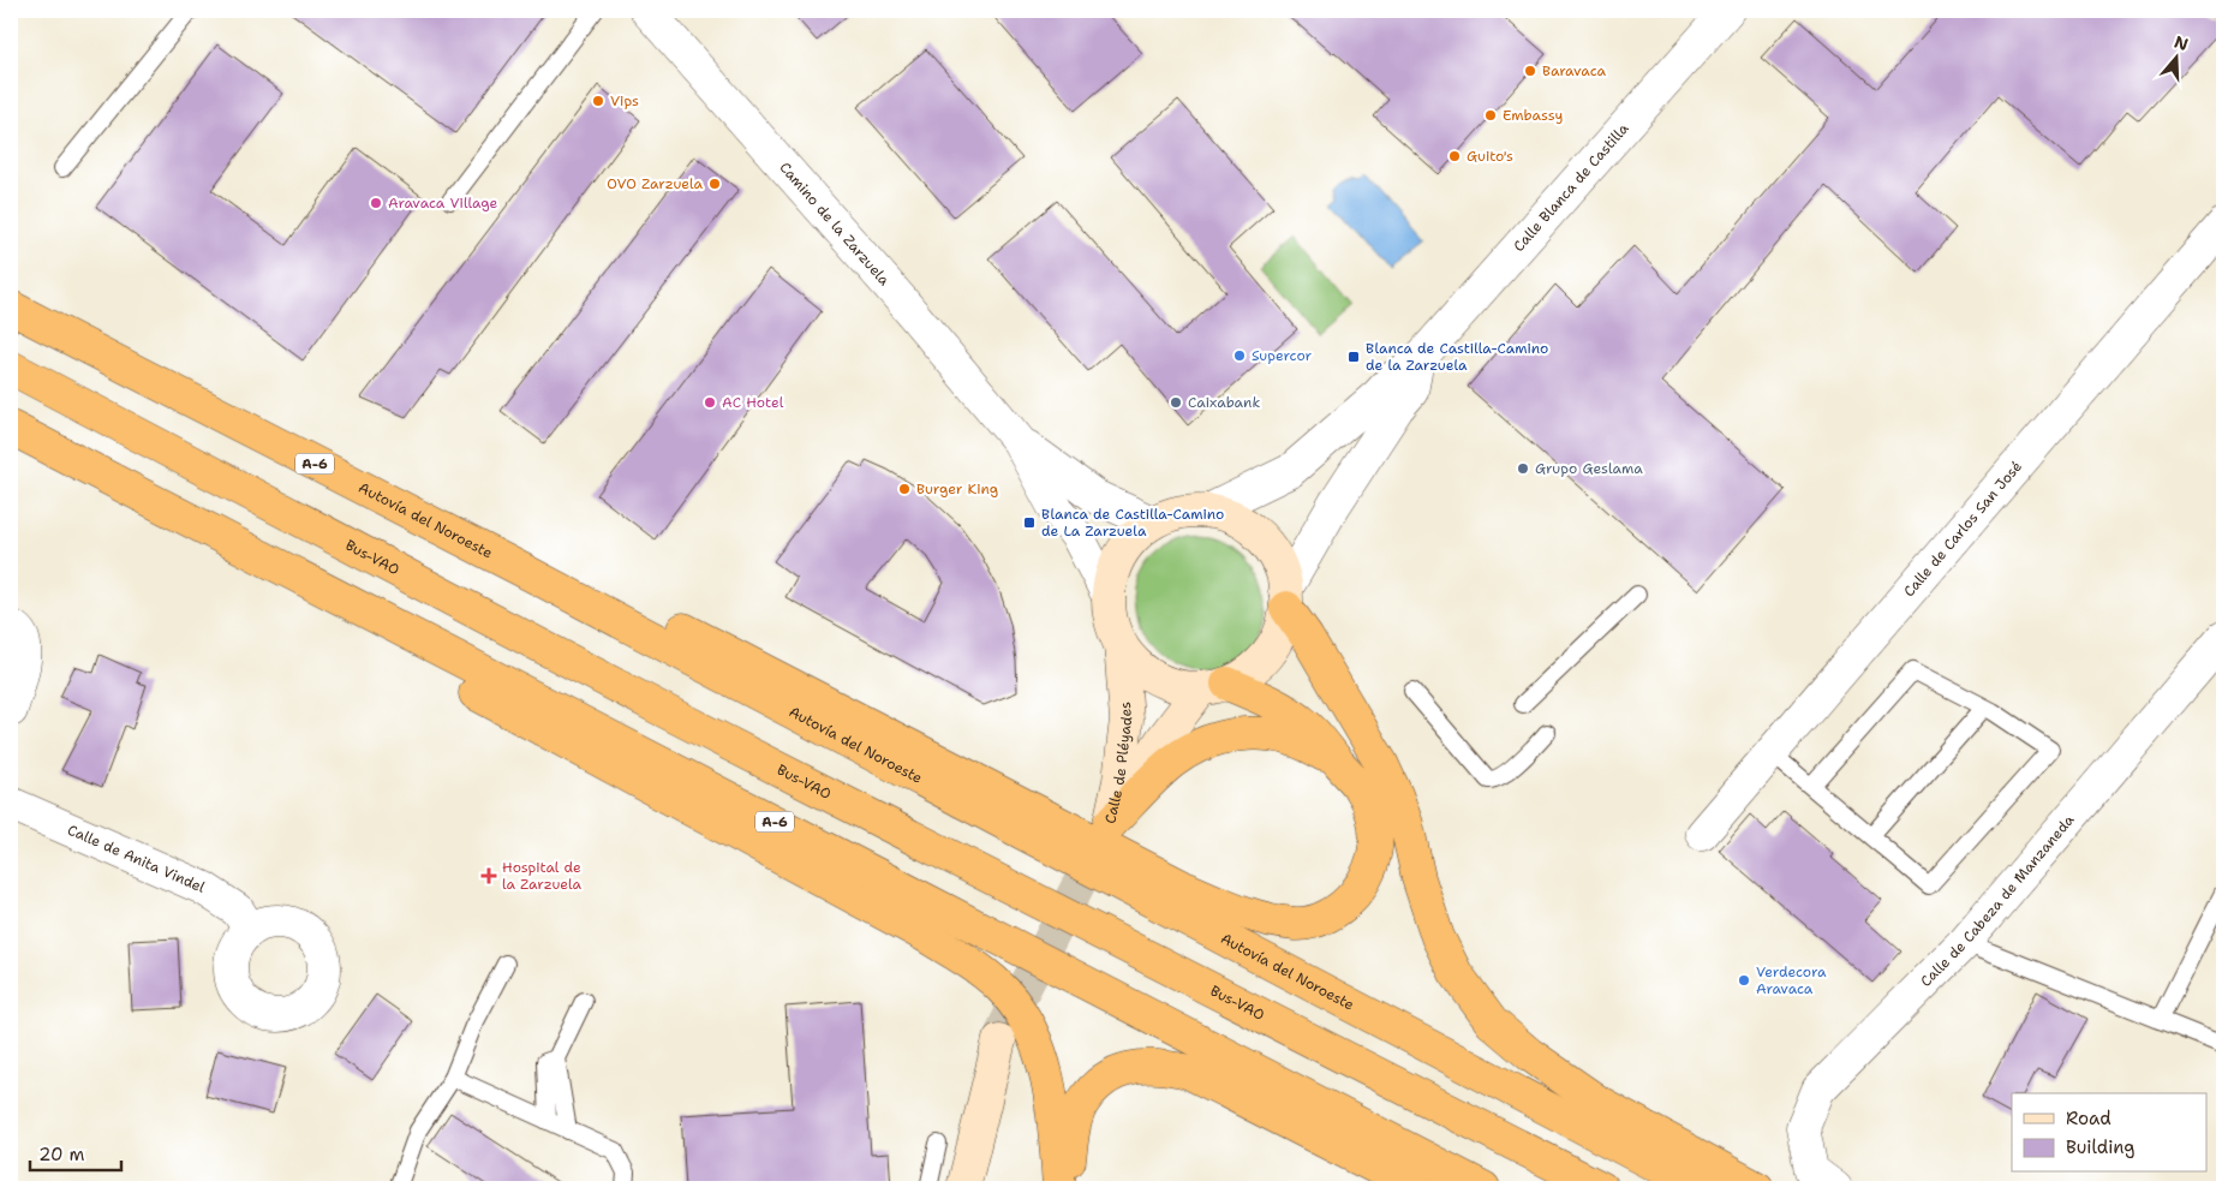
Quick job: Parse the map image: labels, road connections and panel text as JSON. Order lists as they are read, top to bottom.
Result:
{
  "streets": {
    "highway": ["A-6", "Autovía del Noroeste", "Bus-VAO"],
    "main road": ["Calle de Pléyades"],
    "street": [
      "Calle Blanca de Castilla",
      "Camino de la Zarzuela",
      "Calle de Carlos San José",
      "Calle de Anita Vindel",
      "Calle de Cabeza de Manzaneda"
    ]
  },
  "crossings": [
    ["Calle Blanca de Castilla", "Camino de la Zarzuela"],
    ["Calle Blanca de Castilla", "Calle de Pléyades"],
    ["Camino de la Zarzuela", "Calle de Pléyades"]
  ],
  "places": {
    "other": [
      "Baravaca",
      "Vips",
      "Embassy",
      "Guito's",
      "OVO Zarzuela",
      "Aravaca Village",
      "Supercor",
      "AC Hotel",
      "Caixabank",
      "Grupo Geslama",
      "Burger King",
      "Verdecora Aravaca"
    ],
    "transit": ["Blanca de Castilla-Camino de la Zarzuela", "Blanca de Castilla-Camino de La Zarzuela"],
    "health": ["Hospital de la Zarzuela"]
  },
  "legend": ["Road", "Building"],
  "scale_bar": "20 m",
  "north": "top"
}
